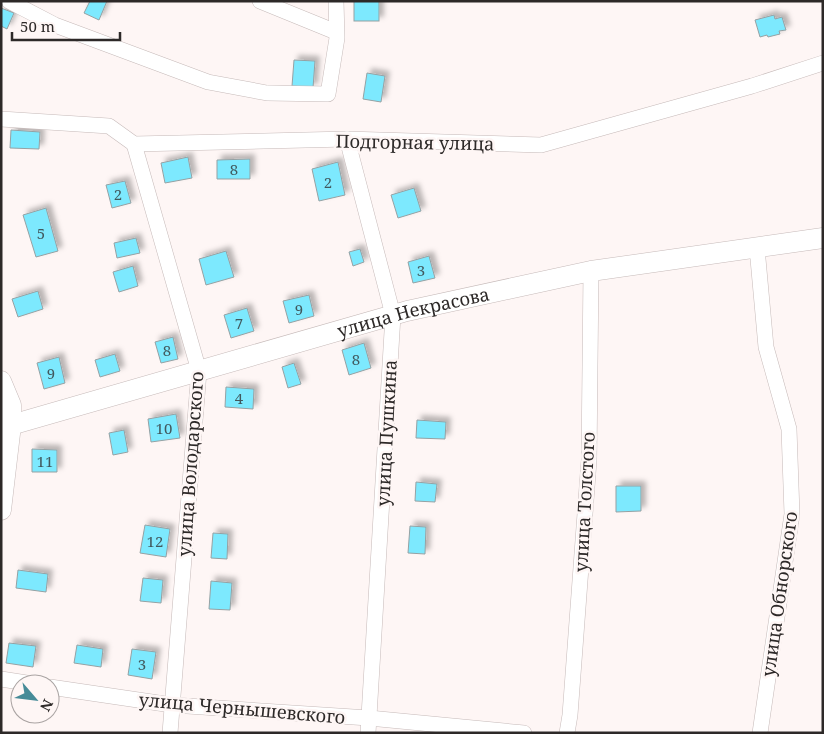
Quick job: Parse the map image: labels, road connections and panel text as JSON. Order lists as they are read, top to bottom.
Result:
{
  "streets": {
    "main road": ["улица Некрасова"],
    "street": [
      "Подгорная улица",
      "улица Пушкина",
      "улица Володарского",
      "улица Толстого",
      "улица Обнорского",
      "улица Чернышевского"
    ]
  },
  "crossings": [
    ["Подгорная улица", "улица Пушкина"],
    ["Подгорная улица", "улица Володарского"],
    ["улица Некрасова", "улица Пушкина"],
    ["улица Некрасова", "улица Володарского"],
    ["улица Некрасова", "улица Толстого"],
    ["улица Некрасова", "улица Обнорского"],
    ["улица Пушкина", "улица Чернышевского"],
    ["улица Володарского", "улица Чернышевского"]
  ],
  "house_numbers": [
    "8",
    "2",
    "2",
    "5",
    "3",
    "9",
    "7",
    "8",
    "8",
    "9",
    "4",
    "10",
    "11",
    "12",
    "3"
  ],
  "scale_bar": "50 m",
  "north": "bottom right"
}
